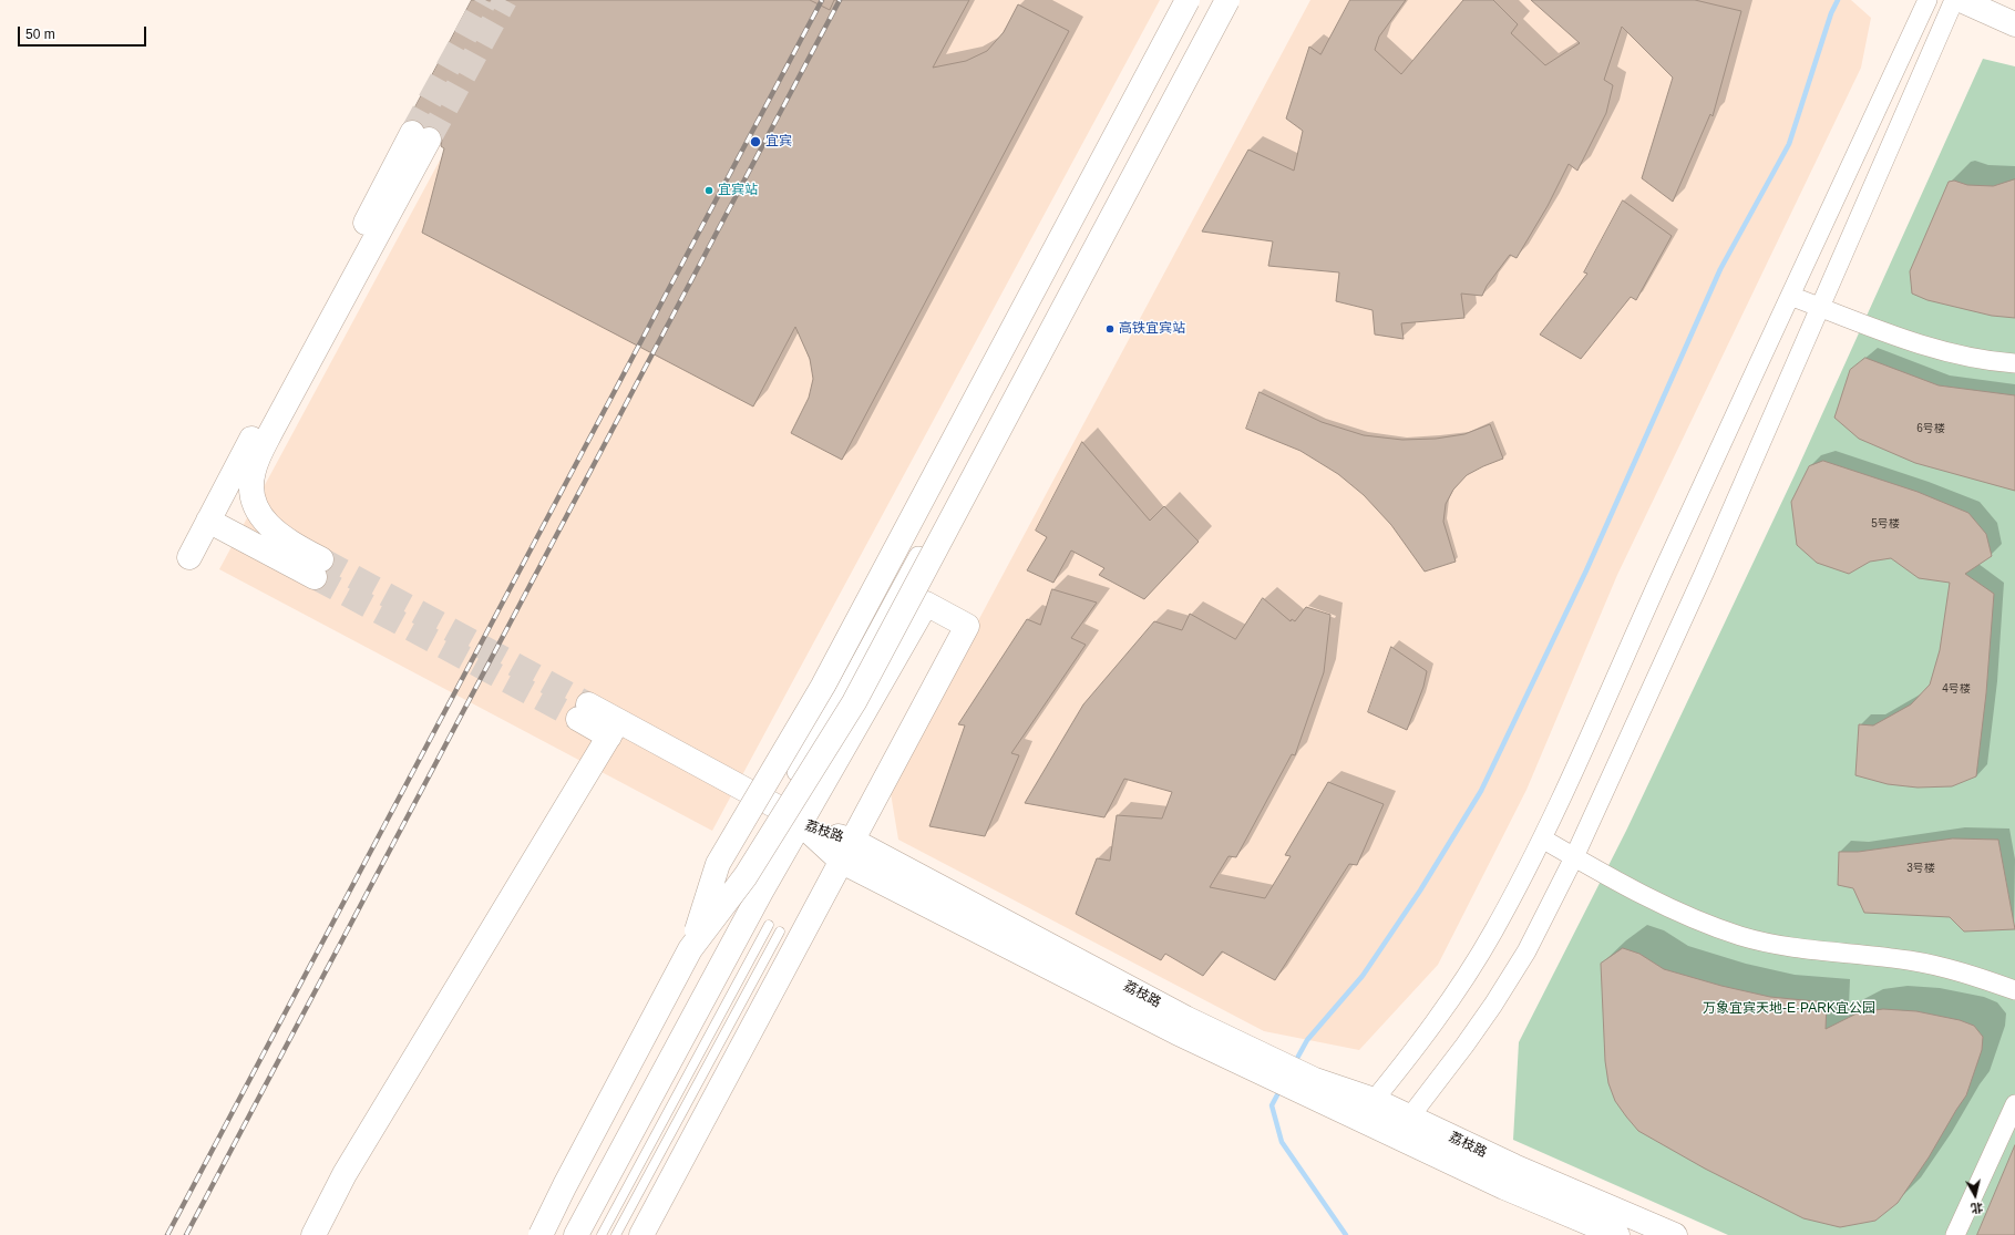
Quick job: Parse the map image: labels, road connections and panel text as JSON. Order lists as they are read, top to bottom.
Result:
{
  "streets": {
    "street": ["荔枝路"]
  },
  "parks": ["万象宜宾天地-E·PARK宜公园"],
  "places": ["宜宾", "宜宾站", "高铁宜宾站"],
  "house_numbers": [
    "6号楼",
    "5号楼",
    "4号楼",
    "3号楼"
  ],
  "scale_bar": "50 m",
  "north": "bottom"
}
